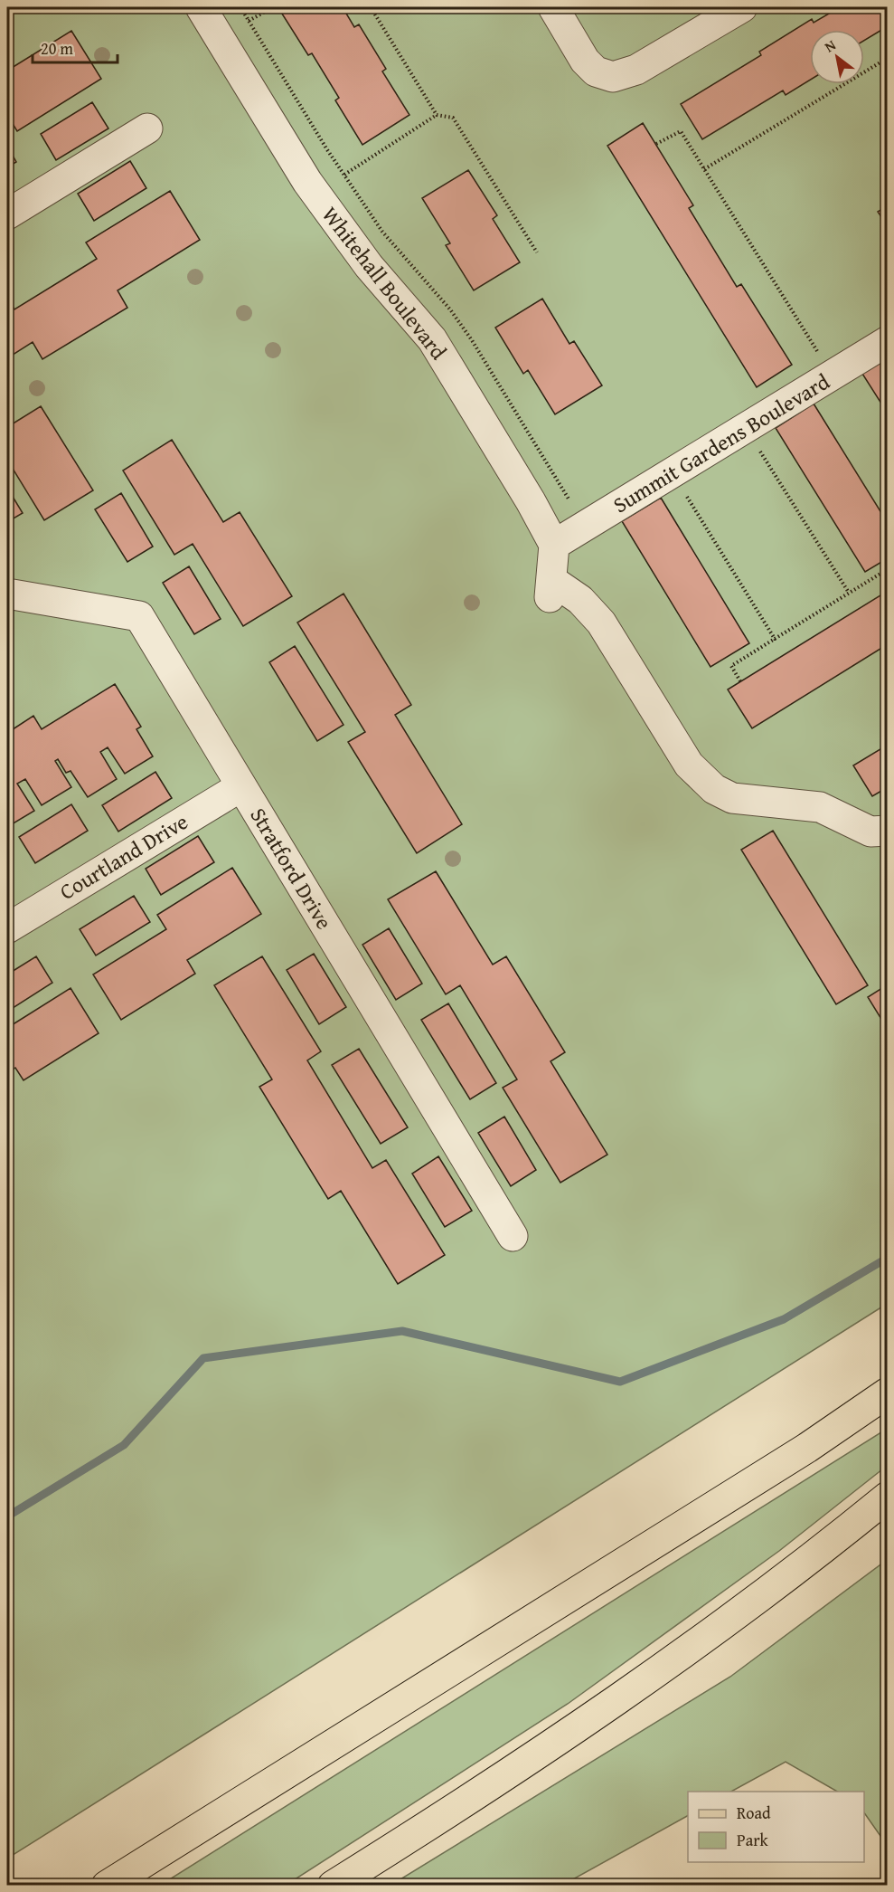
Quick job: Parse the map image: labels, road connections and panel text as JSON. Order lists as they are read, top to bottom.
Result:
{
  "streets": {
    "street": [
      "Whitehall Boulevard",
      "Summit Gardens Boulevard",
      "Courtland Drive",
      "Stratford Drive"
    ]
  },
  "crossings": [
    ["Whitehall Boulevard", "Summit Gardens Boulevard"],
    ["Courtland Drive", "Stratford Drive"]
  ],
  "legend": ["Road", "Park"],
  "scale_bar": "20 m",
  "north": "top left"
}
